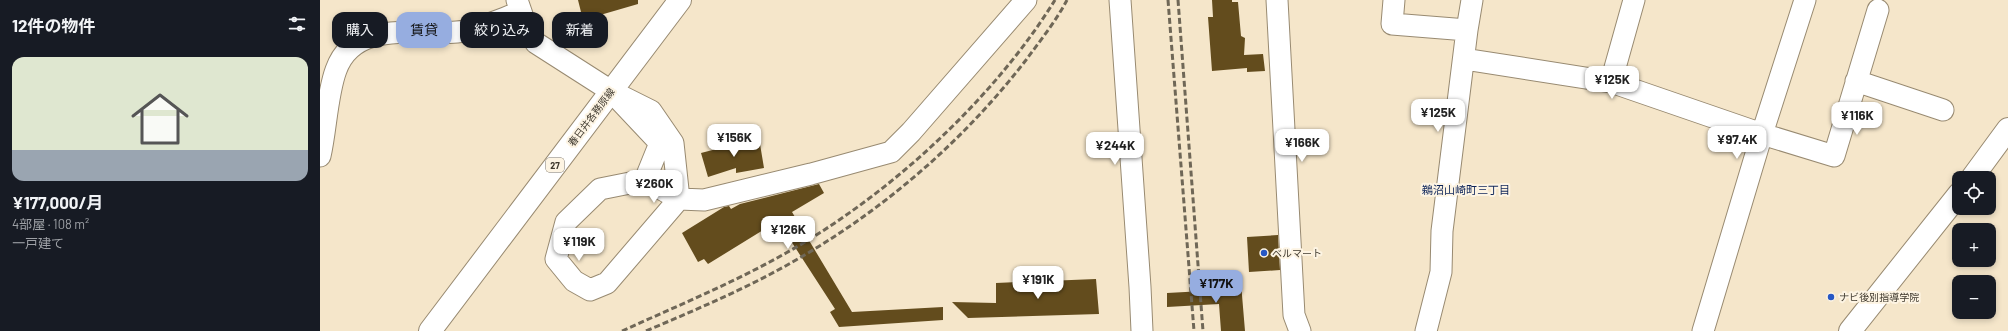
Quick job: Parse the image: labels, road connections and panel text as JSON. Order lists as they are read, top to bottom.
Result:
{
  "streets": {
    "main road": ["春日井各務原線", "27"]
  },
  "districts": ["鵜沼山崎町三丁目"],
  "places": ["ベルマート", "ナビ後別指導学院"],
  "page": {
    "heading": "12件の物件",
    "chip": [
      "購入",
      "賃貸",
      "絞り込み",
      "新着"
    ],
    "list": [
      {
        "name": "¥177,000/月",
        "note": "4部屋 · 108 m² · 一戸建て"
      }
    ],
    "price": [
      "¥125K",
      "¥125K",
      "¥116K",
      "¥156K",
      "¥97.4K",
      "¥166K",
      "¥244K",
      "¥260K",
      "¥126K",
      "¥119K",
      "¥191K",
      "¥177K"
    ],
    "map_buttons": ["+", "−"]
  }
}
